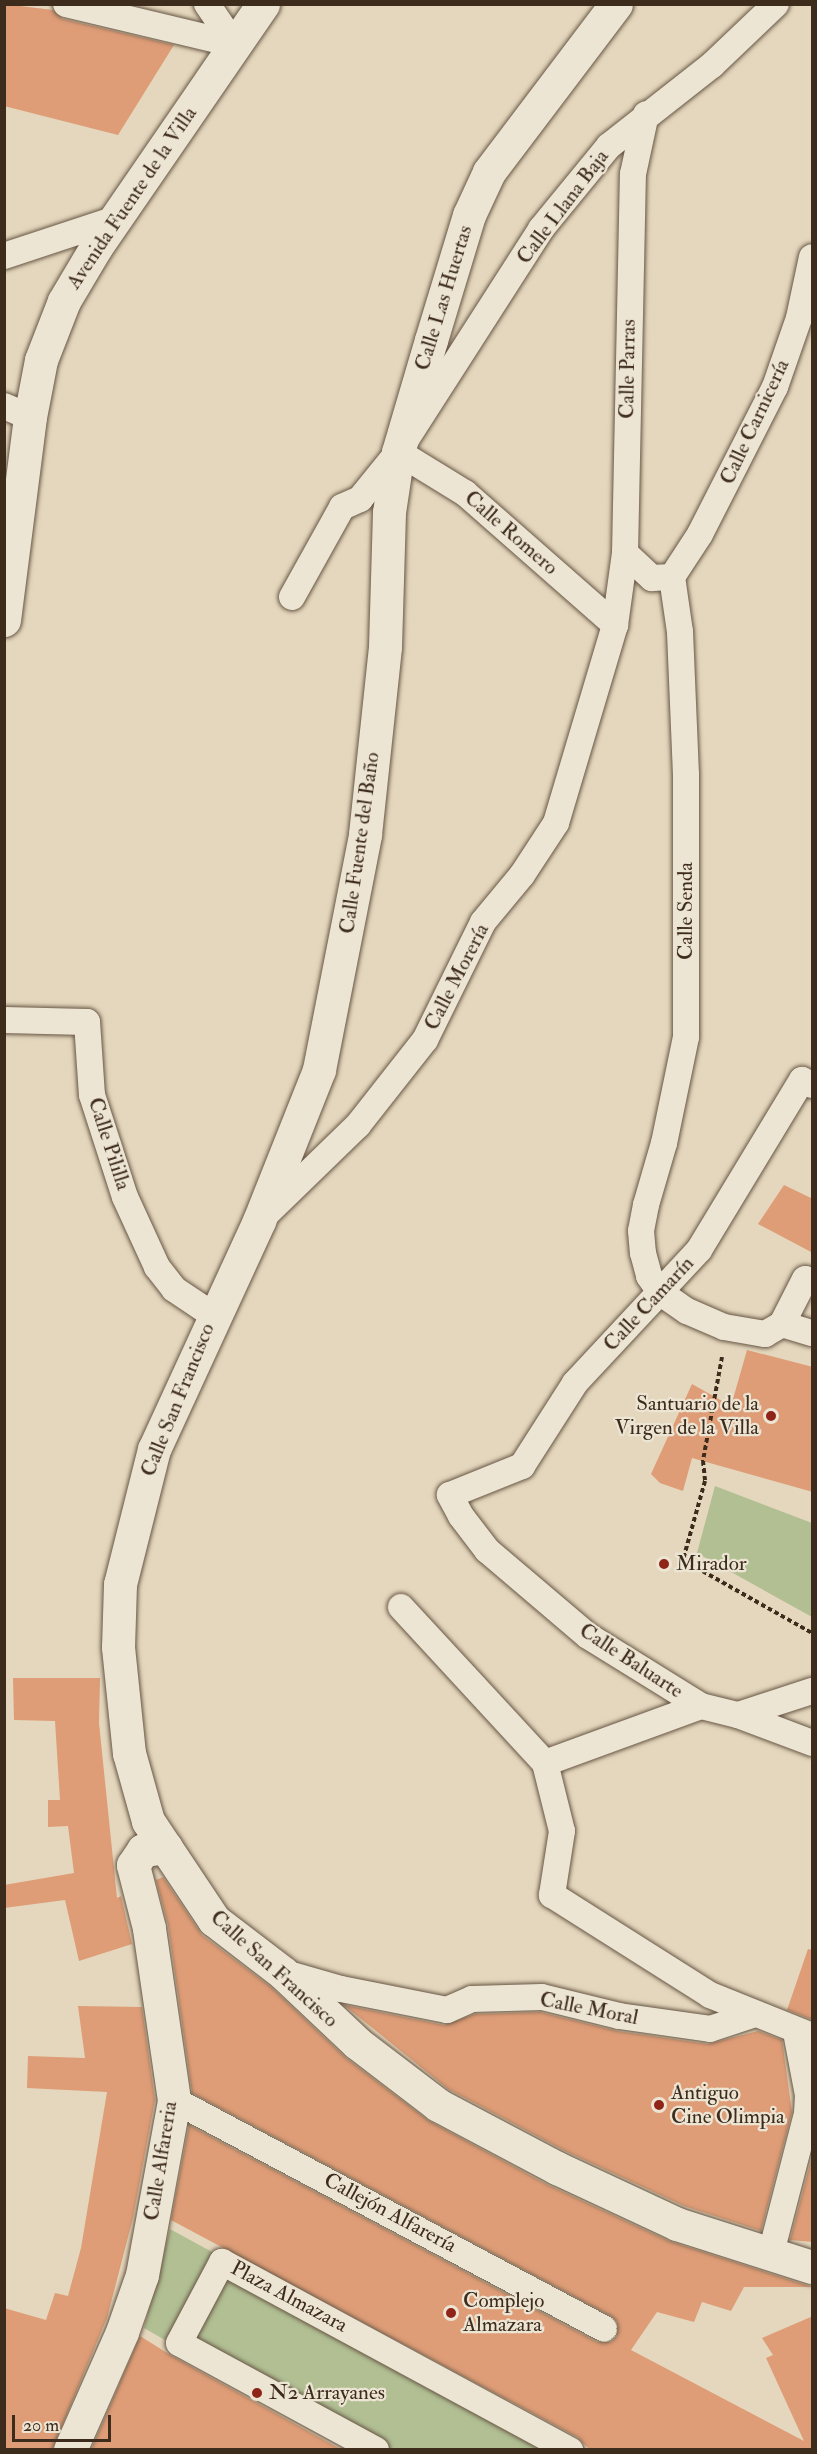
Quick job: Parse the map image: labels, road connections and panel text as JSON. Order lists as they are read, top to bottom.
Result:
{
  "streets": {
    "street": [
      "Avenida Fuente de la Villa",
      "Calle Llana Baja",
      "Calle Las Huertas",
      "Calle Parras",
      "Calle Carnicería",
      "Calle Romero",
      "Calle Fuente del Baño",
      "Calle Senda",
      "Calle Morería",
      "Calle Pililla",
      "Calle Camarín",
      "Calle San Francisco",
      "Calle Baluarte",
      "Calle Moral",
      "Calle Alfareria",
      "Callejón Alfarería",
      "Plaza Almazara"
    ]
  },
  "crossings": [
    ["Calle Llana Baja", "Calle Las Huertas"],
    ["Calle Llana Baja", "Calle Parras"],
    ["Calle Llana Baja", "Calle Romero"],
    ["Calle Llana Baja", "Calle Fuente del Baño"],
    ["Calle Las Huertas", "Calle Romero"],
    ["Calle Las Huertas", "Calle Fuente del Baño"],
    ["Calle Parras", "Calle Romero"],
    ["Calle Parras", "Calle Morería"],
    ["Calle Carnicería", "Calle Senda"],
    ["Calle Romero", "Calle Fuente del Baño"],
    ["Calle Romero", "Calle Morería"],
    ["Calle Fuente del Baño", "Calle Morería"],
    ["Calle Fuente del Baño", "Calle San Francisco"],
    ["Calle Senda", "Calle Camarín"],
    ["Calle Morería", "Calle San Francisco"],
    ["Calle Pililla", "Calle San Francisco"],
    ["Calle Camarín", "Calle Baluarte"],
    ["Calle San Francisco", "Calle Moral"],
    ["Calle San Francisco", "Calle Alfareria"],
    ["Calle Alfareria", "Callejón Alfarería"]
  ],
  "places": [
    "Santuario de la Virgen de la Villa",
    "Mirador",
    "Antiguo Cine Olimpia",
    "Complejo Almazara",
    "N2 Arrayanes"
  ],
  "scale_bar": "20 m"
}
